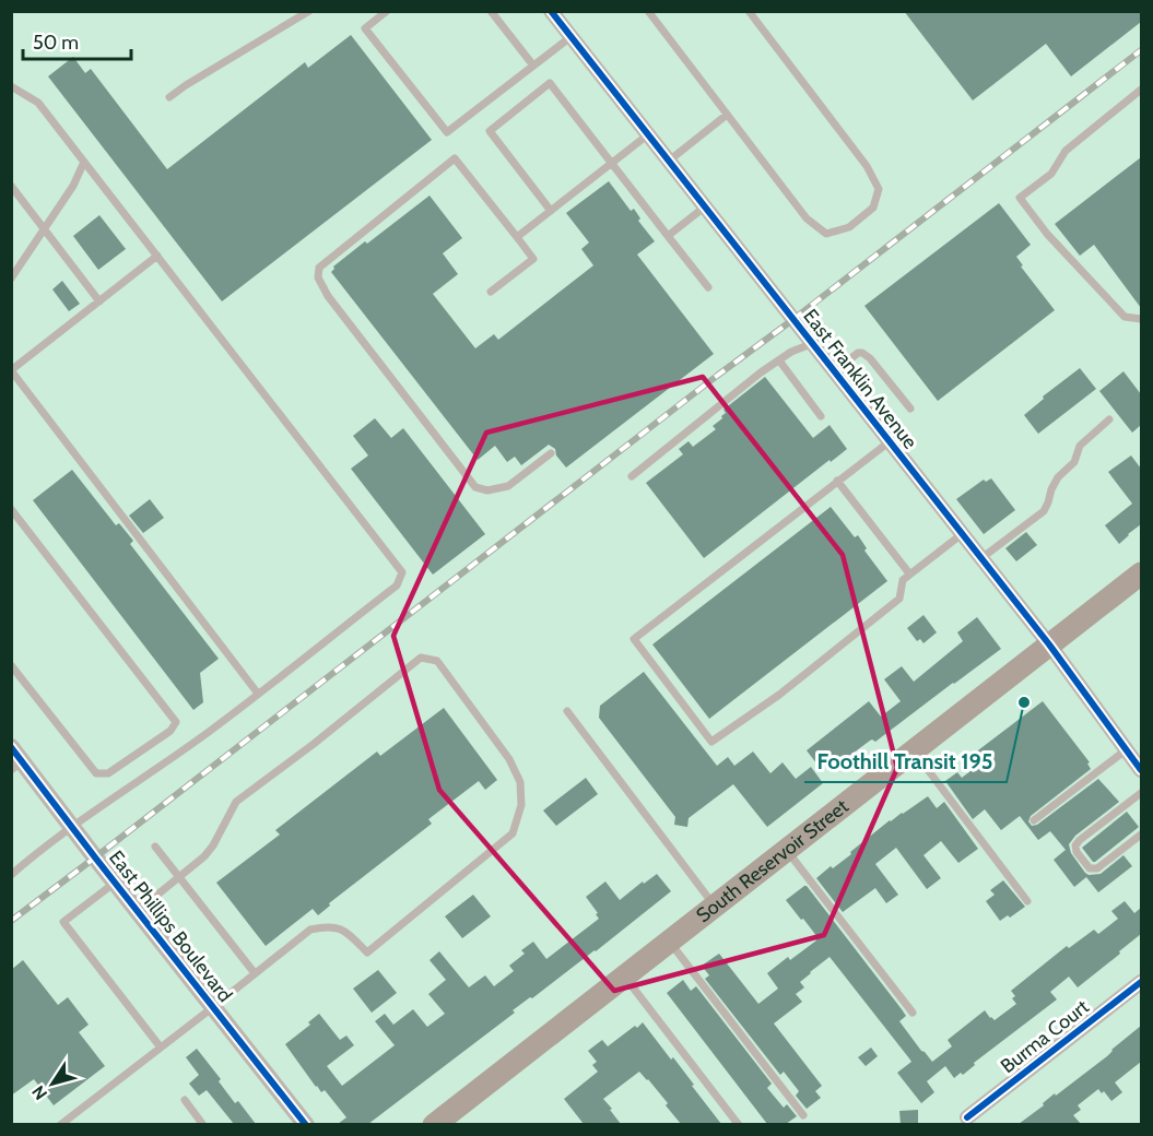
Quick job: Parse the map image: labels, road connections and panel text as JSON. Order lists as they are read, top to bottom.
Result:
{
  "streets": {
    "main road": ["South Reservoir Street"],
    "street": ["East Franklin Avenue", "East Phillips Boulevard", "Burma Court"]
  },
  "crossings": [
    ["East Franklin Avenue", "South Reservoir Street"]
  ],
  "places": ["Foothill Transit 195"],
  "scale_bar": "50 m",
  "north": "bottom left"
}
